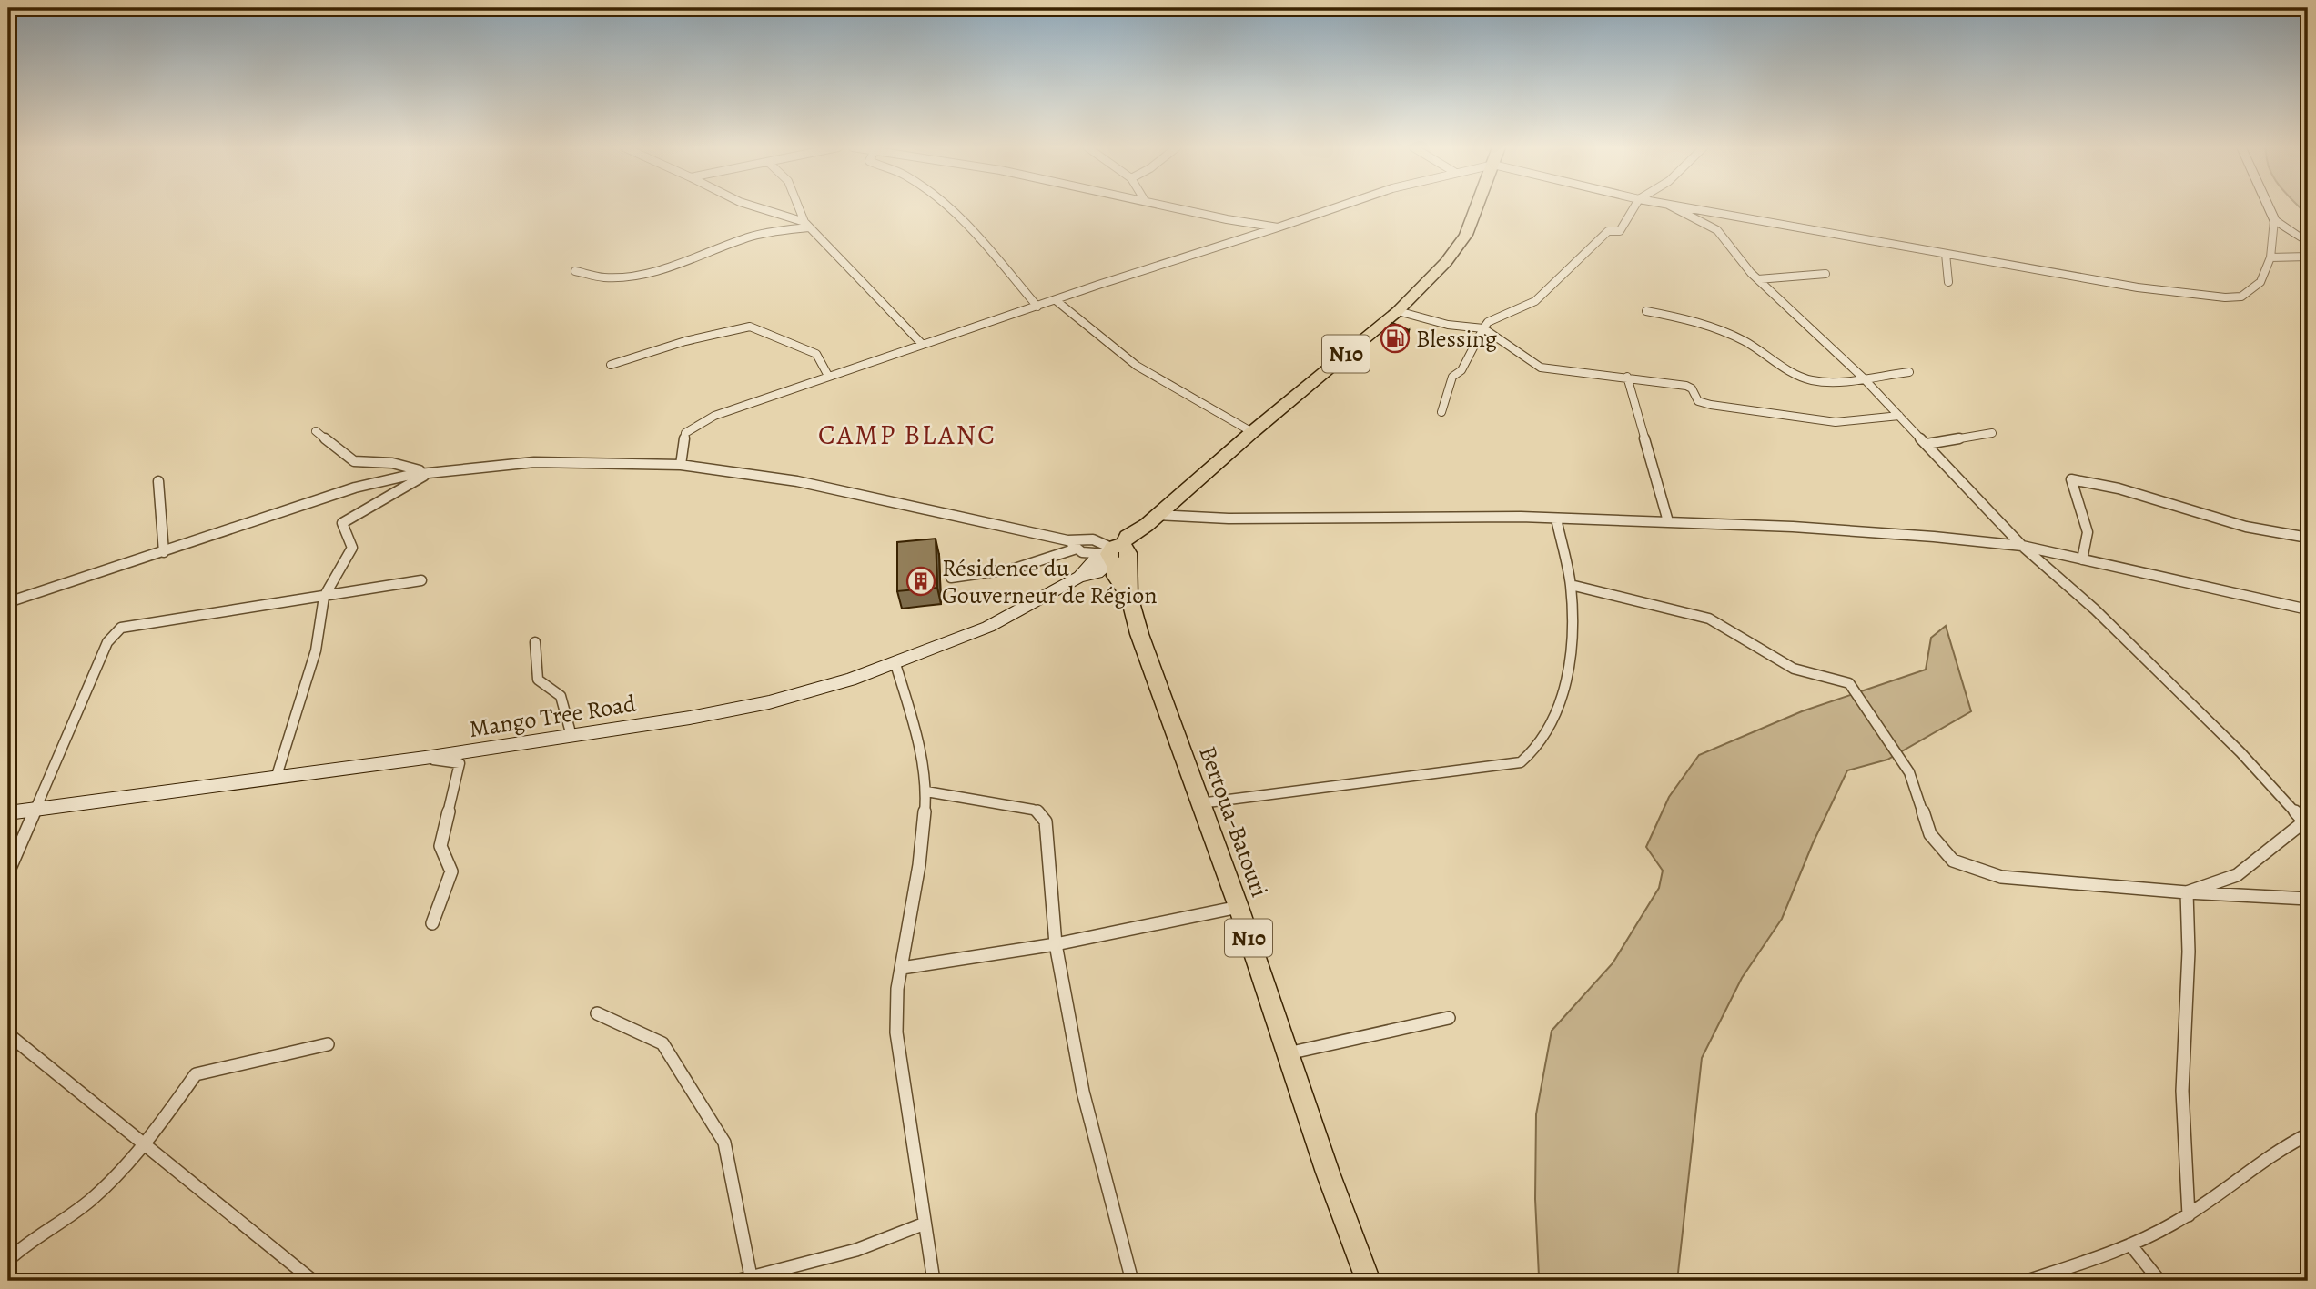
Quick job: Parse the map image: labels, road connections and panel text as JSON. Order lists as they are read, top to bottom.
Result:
{
  "streets": {
    "highway": ["N10", "Bertoua-Batouri"],
    "main road": ["Mango Tree Road"]
  },
  "crossings": [
    ["N10", "Mango Tree Road"],
    ["N10", "Bertoua-Batouri"],
    ["Mango Tree Road", "Bertoua-Batouri"]
  ],
  "districts": ["CAMP BLANC"],
  "places": {
    "fuel station": ["Blessing"],
    "building": ["Résidence du Gouverneur de Région"]
  }
}
